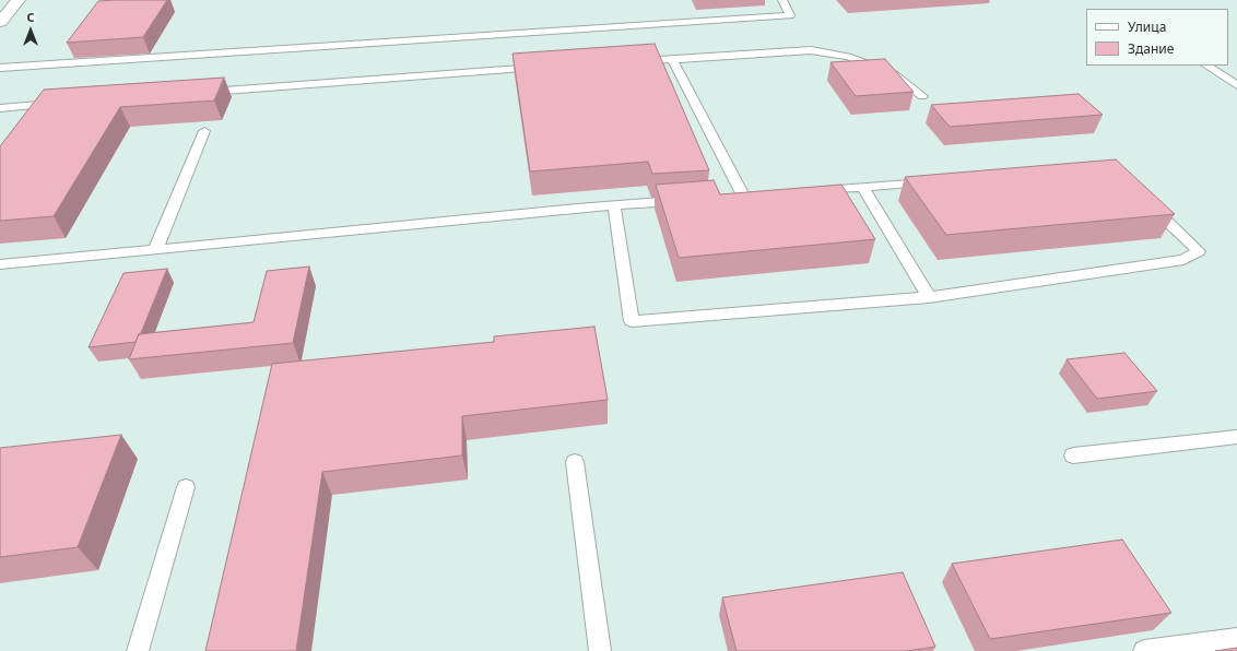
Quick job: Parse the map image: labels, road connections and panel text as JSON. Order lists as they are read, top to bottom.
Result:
{
  "legend": ["Улица", "Здание"],
  "north": "top"
}
